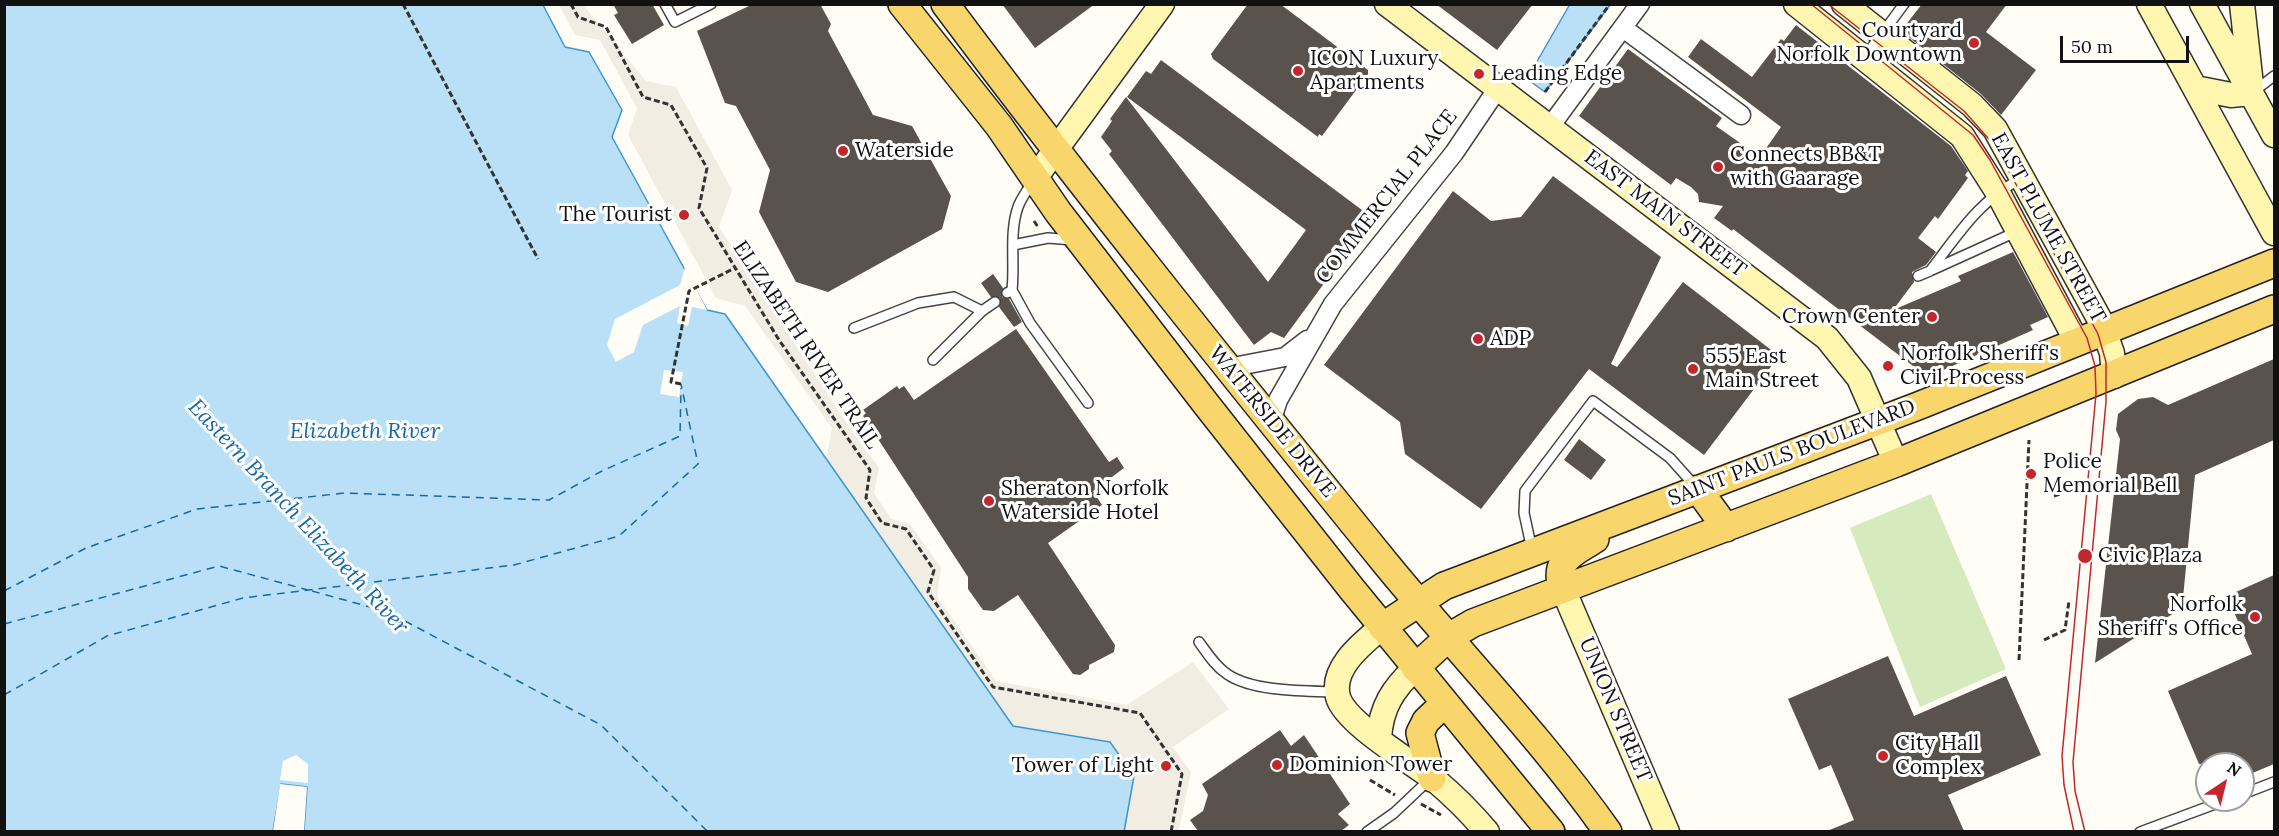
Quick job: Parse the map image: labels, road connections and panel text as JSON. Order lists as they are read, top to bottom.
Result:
{
  "streets": {
    "main road": ["WATERSIDE DRIVE", "SAINT PAULS BOULEVARD"],
    "street": [
      "COMMERCIAL PLACE",
      "EAST MAIN STREET",
      "EAST PLUME STREET",
      "UNION STREET"
    ],
    "path": ["ELIZABETH RIVER TRAIL"]
  },
  "crossings": [
    ["COMMERCIAL PLACE", "EAST MAIN STREET"],
    ["COMMERCIAL PLACE", "WATERSIDE DRIVE"],
    ["EAST MAIN STREET", "SAINT PAULS BOULEVARD"],
    ["EAST PLUME STREET", "SAINT PAULS BOULEVARD"],
    ["WATERSIDE DRIVE", "SAINT PAULS BOULEVARD"]
  ],
  "water": ["Elizabeth River", "Eastern Branch Elizabeth River"],
  "places": [
    "Courtyard Norfolk Downtown",
    "ICON Luxury Apartments",
    "Leading Edge",
    "Waterside",
    "Connects BB&T with Gaarage",
    "The Tourist",
    "Crown Center",
    "ADP",
    "Norfolk Sheriff's Civil Process",
    "555 East Main Street",
    "Police Memorial Bell",
    "Sheraton Norfolk Waterside Hotel",
    "Civic Plaza",
    "Norfolk Sheriff's Office",
    "City Hall Complex",
    "Dominion Tower",
    "Tower of Light"
  ],
  "scale_bar": "50 m",
  "north": "top right"
}
